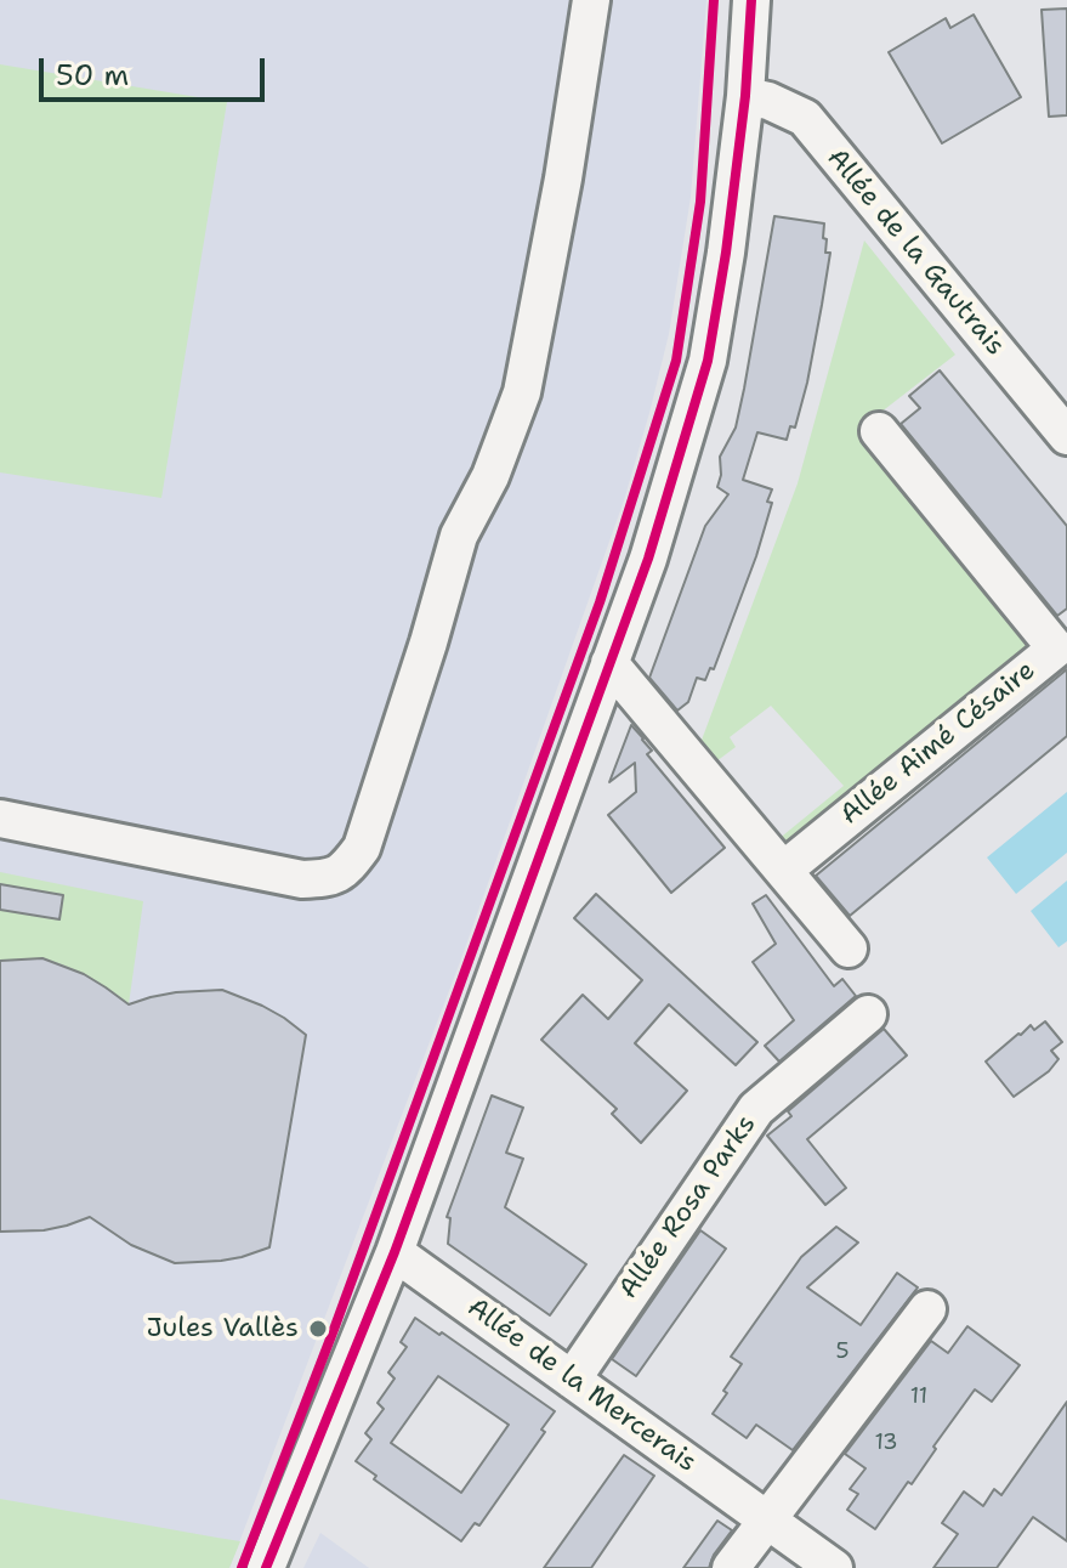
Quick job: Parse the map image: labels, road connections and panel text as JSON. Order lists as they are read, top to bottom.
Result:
{
  "streets": {
    "street": [
      "Allée de la Gautrais",
      "Allée Aimé Césaire",
      "Allée Rosa Parks",
      "Allée de la Mercerais"
    ]
  },
  "crossings": [
    ["Allée Rosa Parks", "Allée de la Mercerais"]
  ],
  "places": ["Jules Vallès"],
  "house_numbers": ["5", "11", "13"],
  "scale_bar": "50 m"
}
